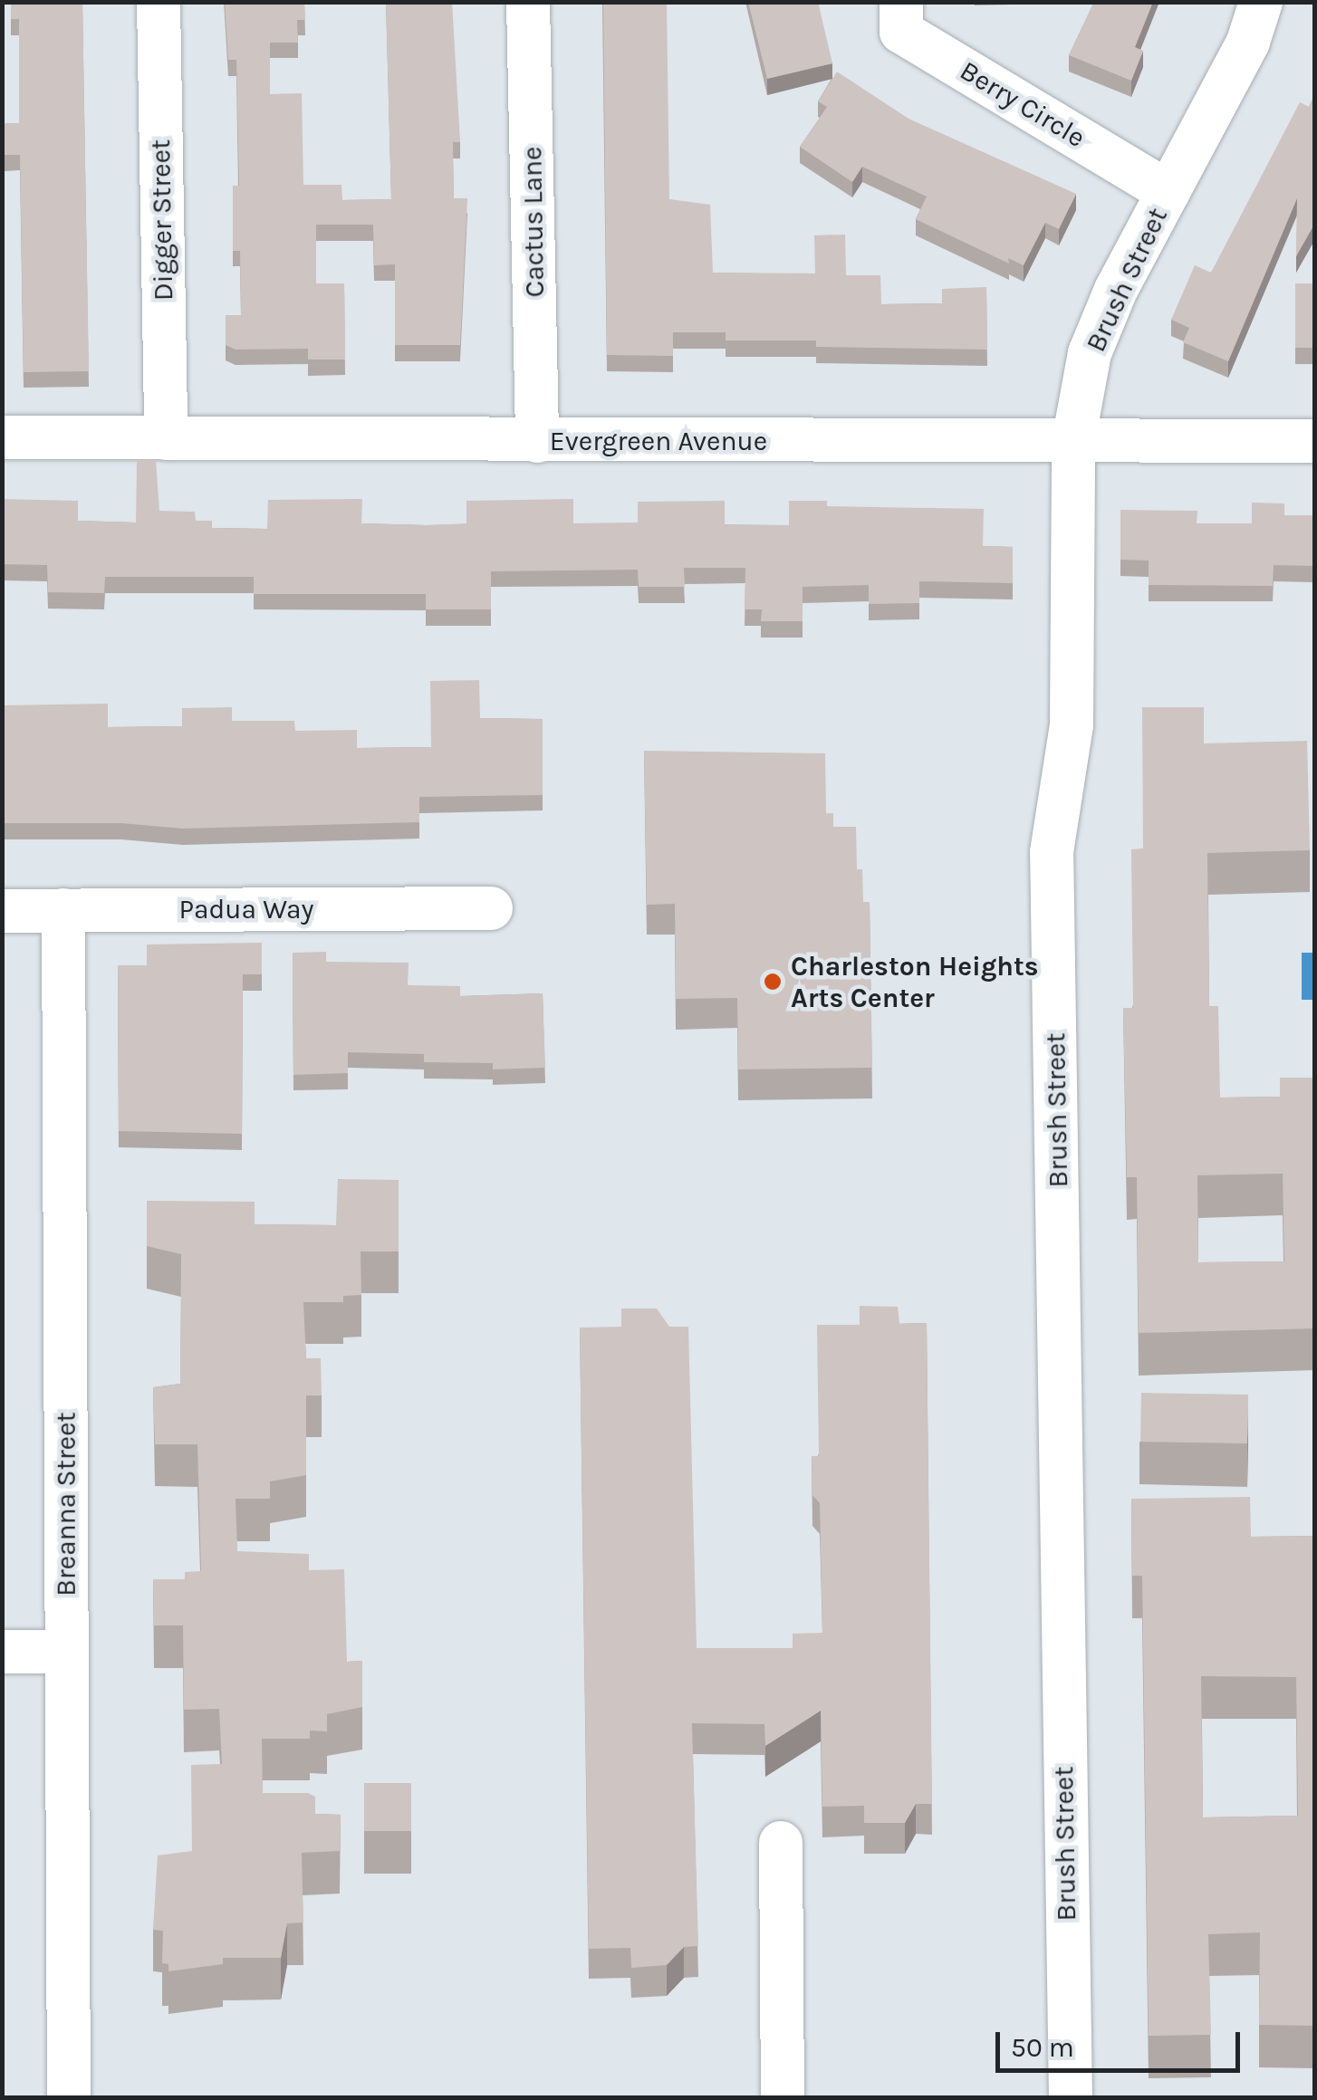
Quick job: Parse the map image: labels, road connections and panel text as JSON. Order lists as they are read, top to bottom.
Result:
{
  "streets": {
    "street": [
      "Berry Circle",
      "Digger Street",
      "Cactus Lane",
      "Brush Street",
      "Evergreen Avenue",
      "Padua Way",
      "Breanna Street"
    ]
  },
  "crossings": [
    ["Berry Circle", "Brush Street"],
    ["Digger Street", "Evergreen Avenue"],
    ["Cactus Lane", "Evergreen Avenue"],
    ["Brush Street", "Evergreen Avenue"],
    ["Padua Way", "Breanna Street"]
  ],
  "places": ["Charleston Heights Arts Center"],
  "scale_bar": "50 m"
}
